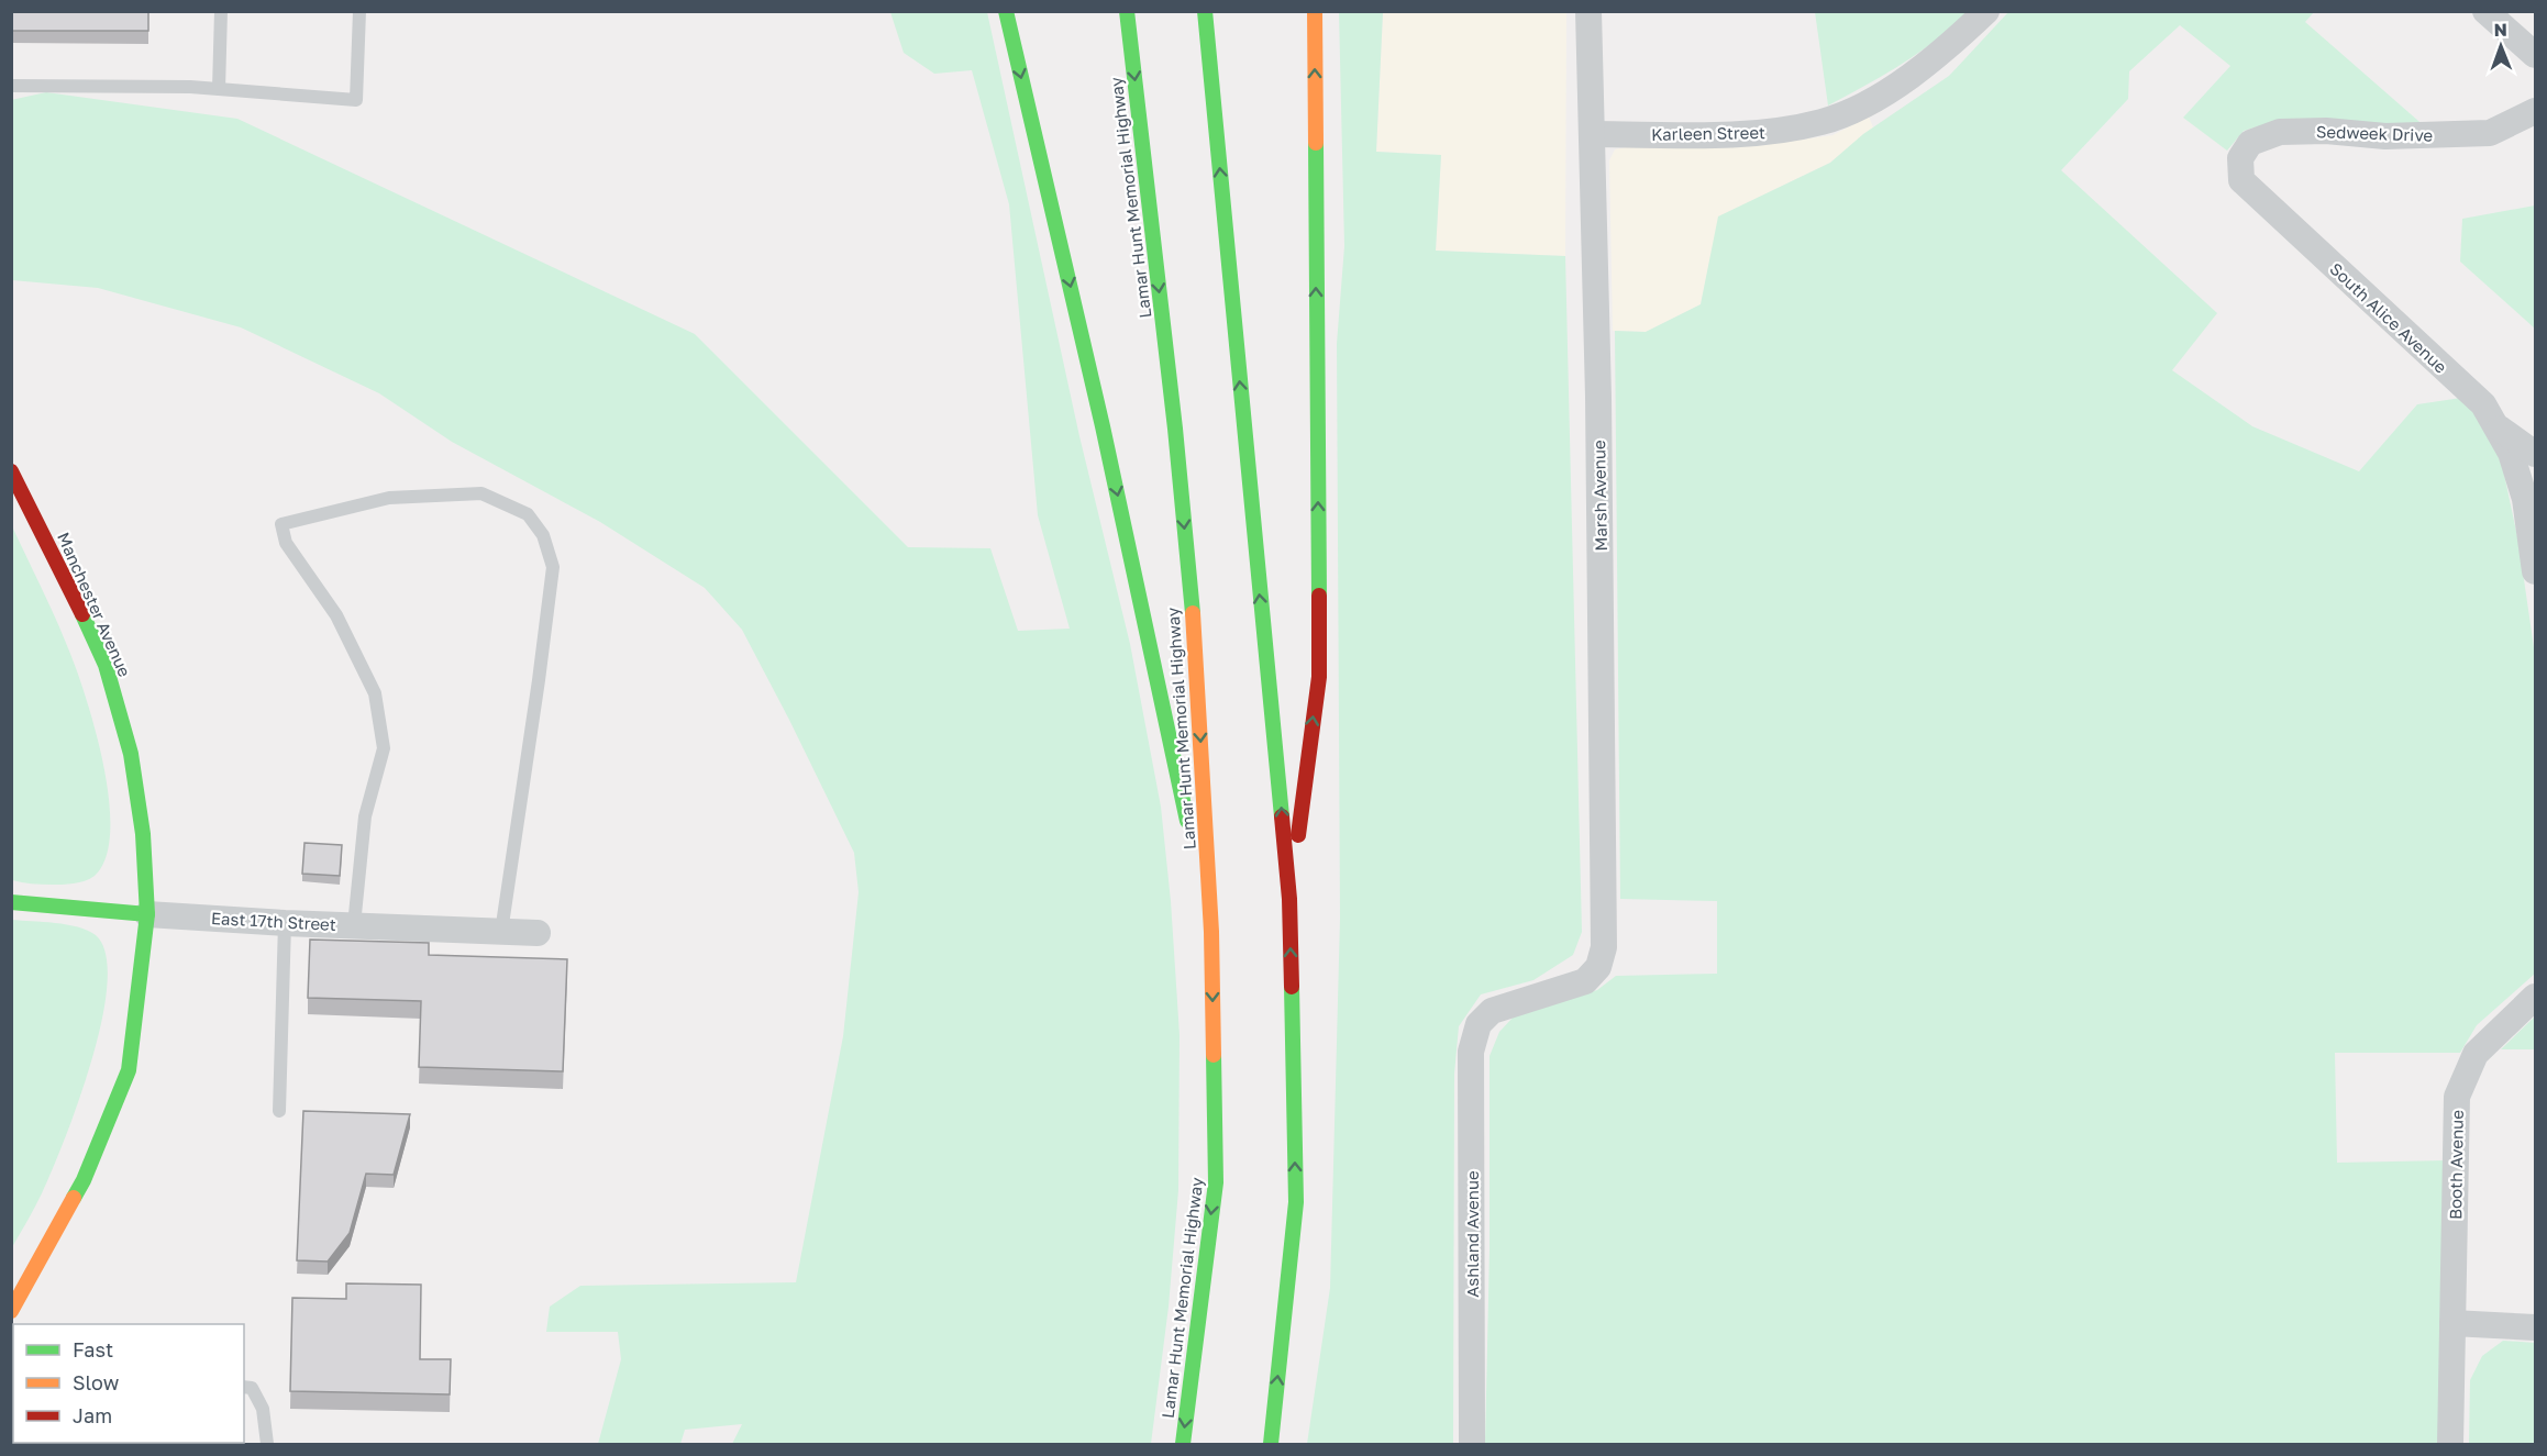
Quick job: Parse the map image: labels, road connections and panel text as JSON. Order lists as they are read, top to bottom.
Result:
{
  "streets": {
    "main road": ["Lamar Hunt Memorial Highway", "Manchester Avenue", "East 17th Street"],
    "street": [
      "Karleen Street",
      "Sedweek Drive",
      "South Alice Avenue",
      "Marsh Avenue",
      "Booth Avenue",
      "Ashland Avenue"
    ]
  },
  "crossings": [
    ["Karleen Street", "Marsh Avenue"],
    ["Sedweek Drive", "South Alice Avenue"],
    ["Marsh Avenue", "Ashland Avenue"],
    ["Manchester Avenue", "East 17th Street"]
  ],
  "legend": ["Fast", "Slow", "Jam"],
  "north": "top"
}
